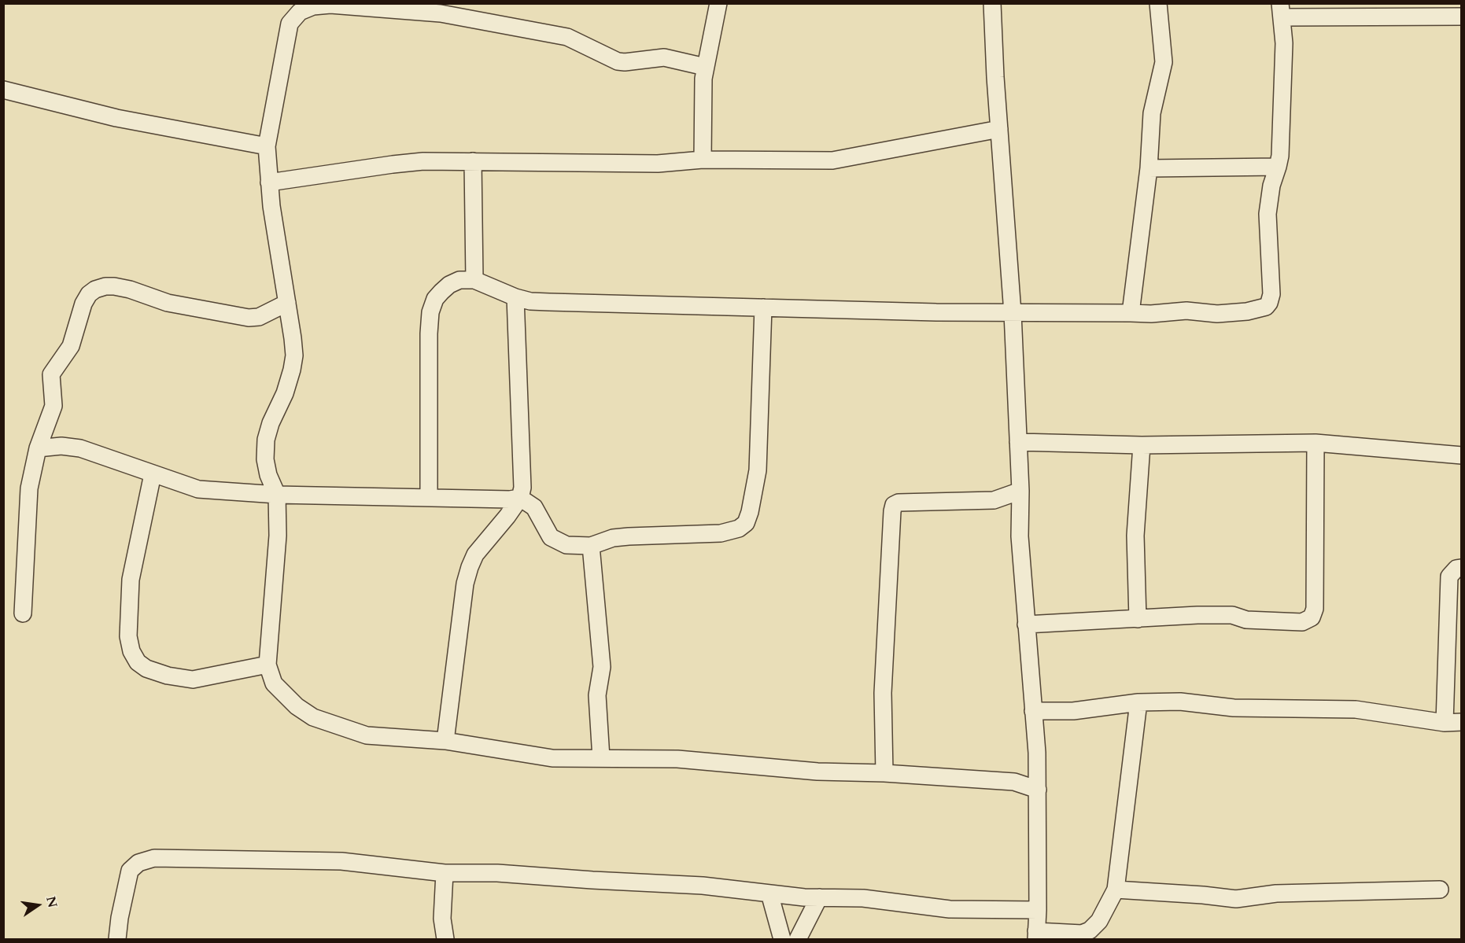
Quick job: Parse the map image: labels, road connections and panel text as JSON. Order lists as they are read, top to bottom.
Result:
{
  "north": "right"
}
